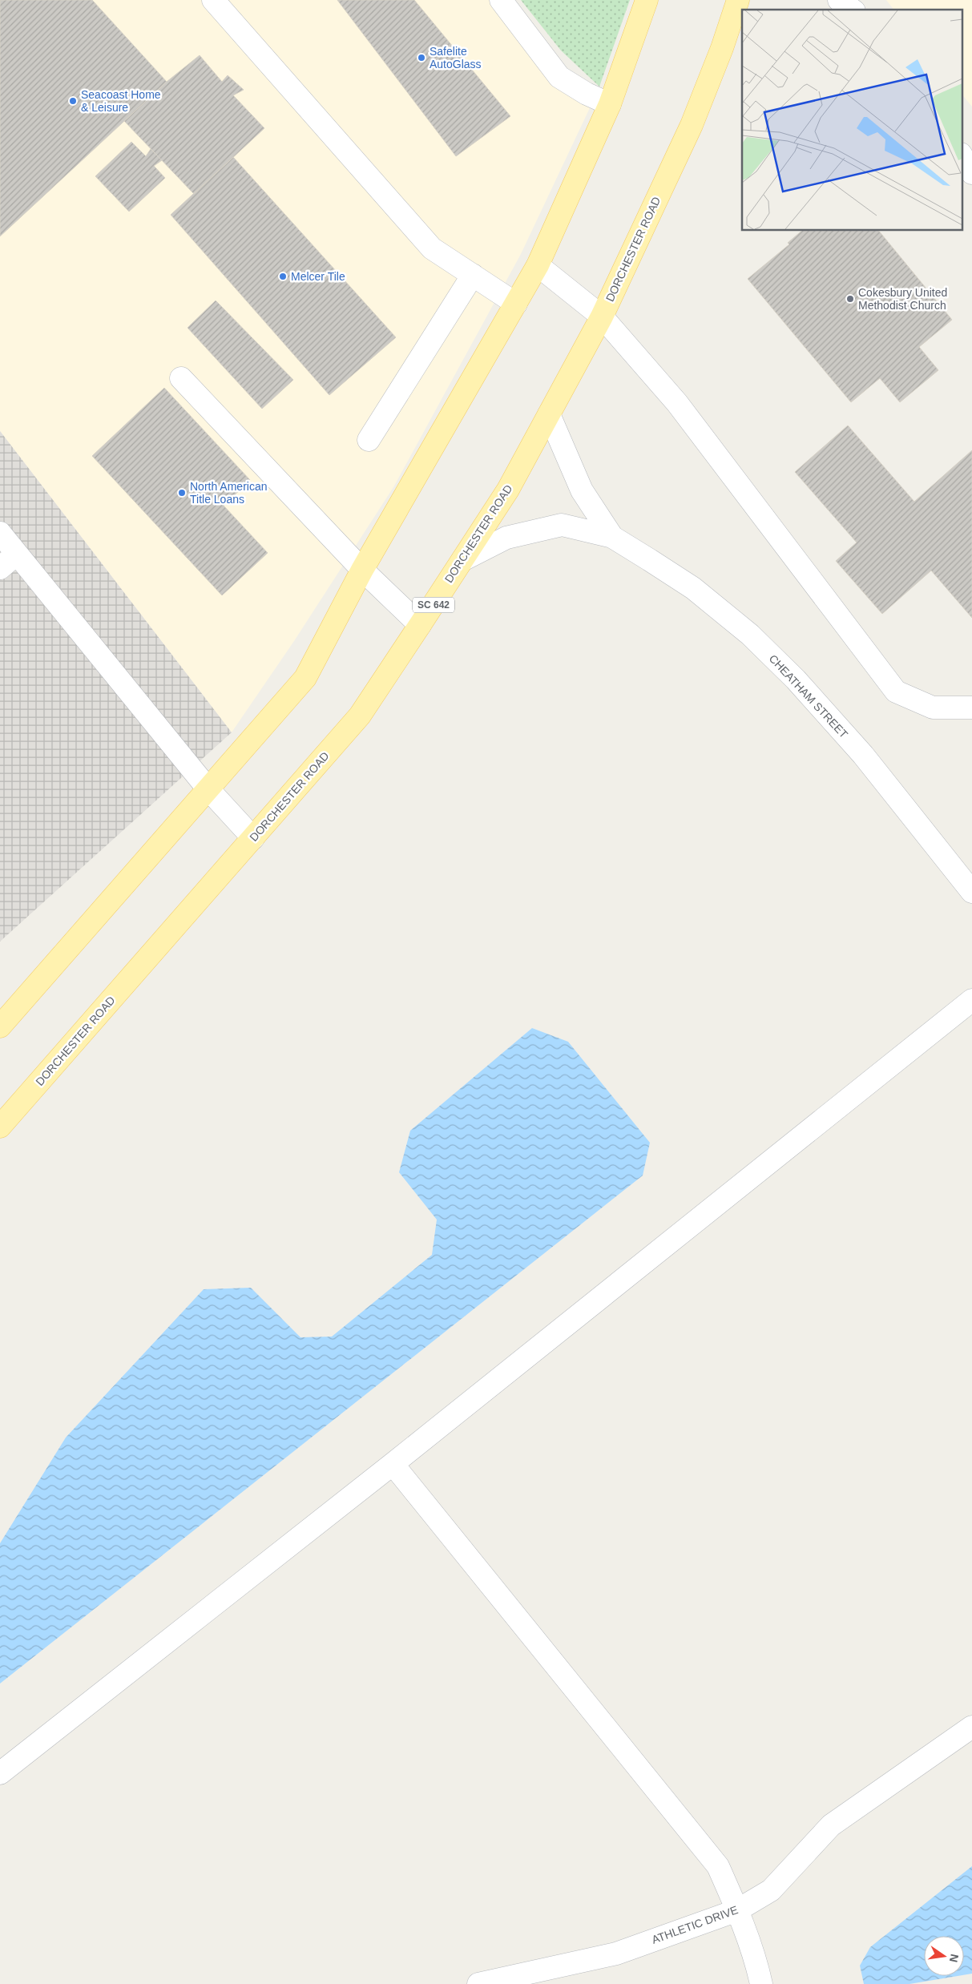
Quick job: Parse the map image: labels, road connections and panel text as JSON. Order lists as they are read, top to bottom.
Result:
{
  "streets": {
    "main road": ["DORCHESTER ROAD", "SC 642"],
    "street": ["CHEATHAM STREET", "ATHLETIC DRIVE"]
  },
  "crossings": [
    ["DORCHESTER ROAD", "CHEATHAM STREET"]
  ],
  "places": [
    "Safelite AutoGlass",
    "Seacoast Home & Leisure",
    "Melcer Tile",
    "Cokesbury United Methodist Church",
    "North American Title Loans"
  ],
  "north": "right"
}
